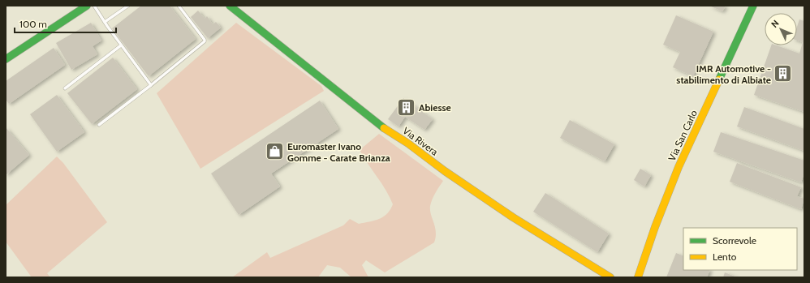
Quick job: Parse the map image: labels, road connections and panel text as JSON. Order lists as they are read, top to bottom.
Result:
{
  "streets": {
    "street": ["Via San Carlo", "Via Rivera"]
  },
  "places": {
    "building": ["IMR Automotive - stabilimento di Albiate", "Abiesse"],
    "shop": ["Euromaster Ivano Gomme - Carate Brianza"]
  },
  "legend": ["Scorrevole", "Lento"],
  "scale_bar": "100 m",
  "north": "top left"
}
